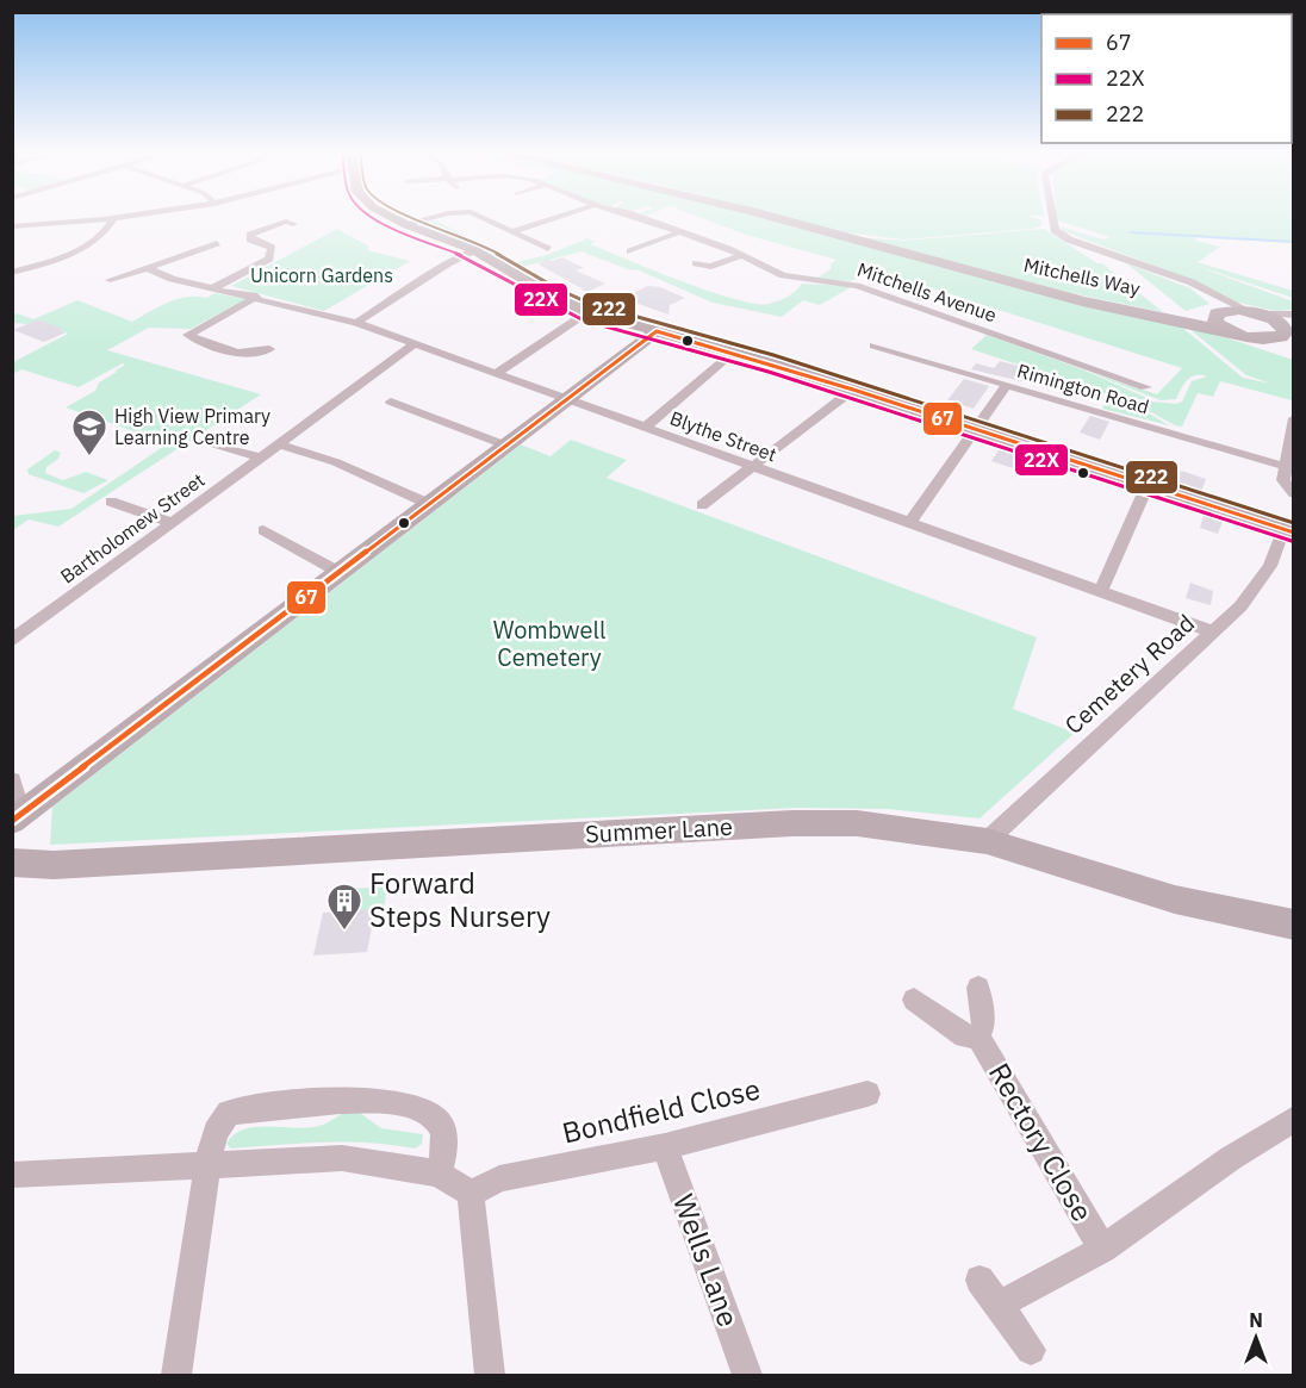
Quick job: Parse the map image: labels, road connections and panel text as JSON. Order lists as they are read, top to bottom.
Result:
{
  "streets": {
    "main road": ["Mitchells Way"],
    "street": [
      "Mitchells Avenue",
      "Rimington Road",
      "Blythe Street",
      "Bartholomew Street",
      "Cemetery Road",
      "Summer Lane",
      "Bondfield Close",
      "Rectory Close",
      "Wells Lane"
    ]
  },
  "crossings": [
    ["Blythe Street", "Bartholomew Street"],
    ["Blythe Street", "Cemetery Road"],
    ["Cemetery Road", "Summer Lane"],
    ["Bondfield Close", "Wells Lane"]
  ],
  "parks": ["Unicorn Gardens", "Wombwell Cemetery"],
  "places": {
    "school or university": ["High View Primary Learning Centre"],
    "building": ["Forward Steps Nursery"]
  },
  "lines": ["transit line 22X", "transit line 222", "transit line 67"],
  "legend": ["67", "22X", "222"],
  "north": "top"
}
